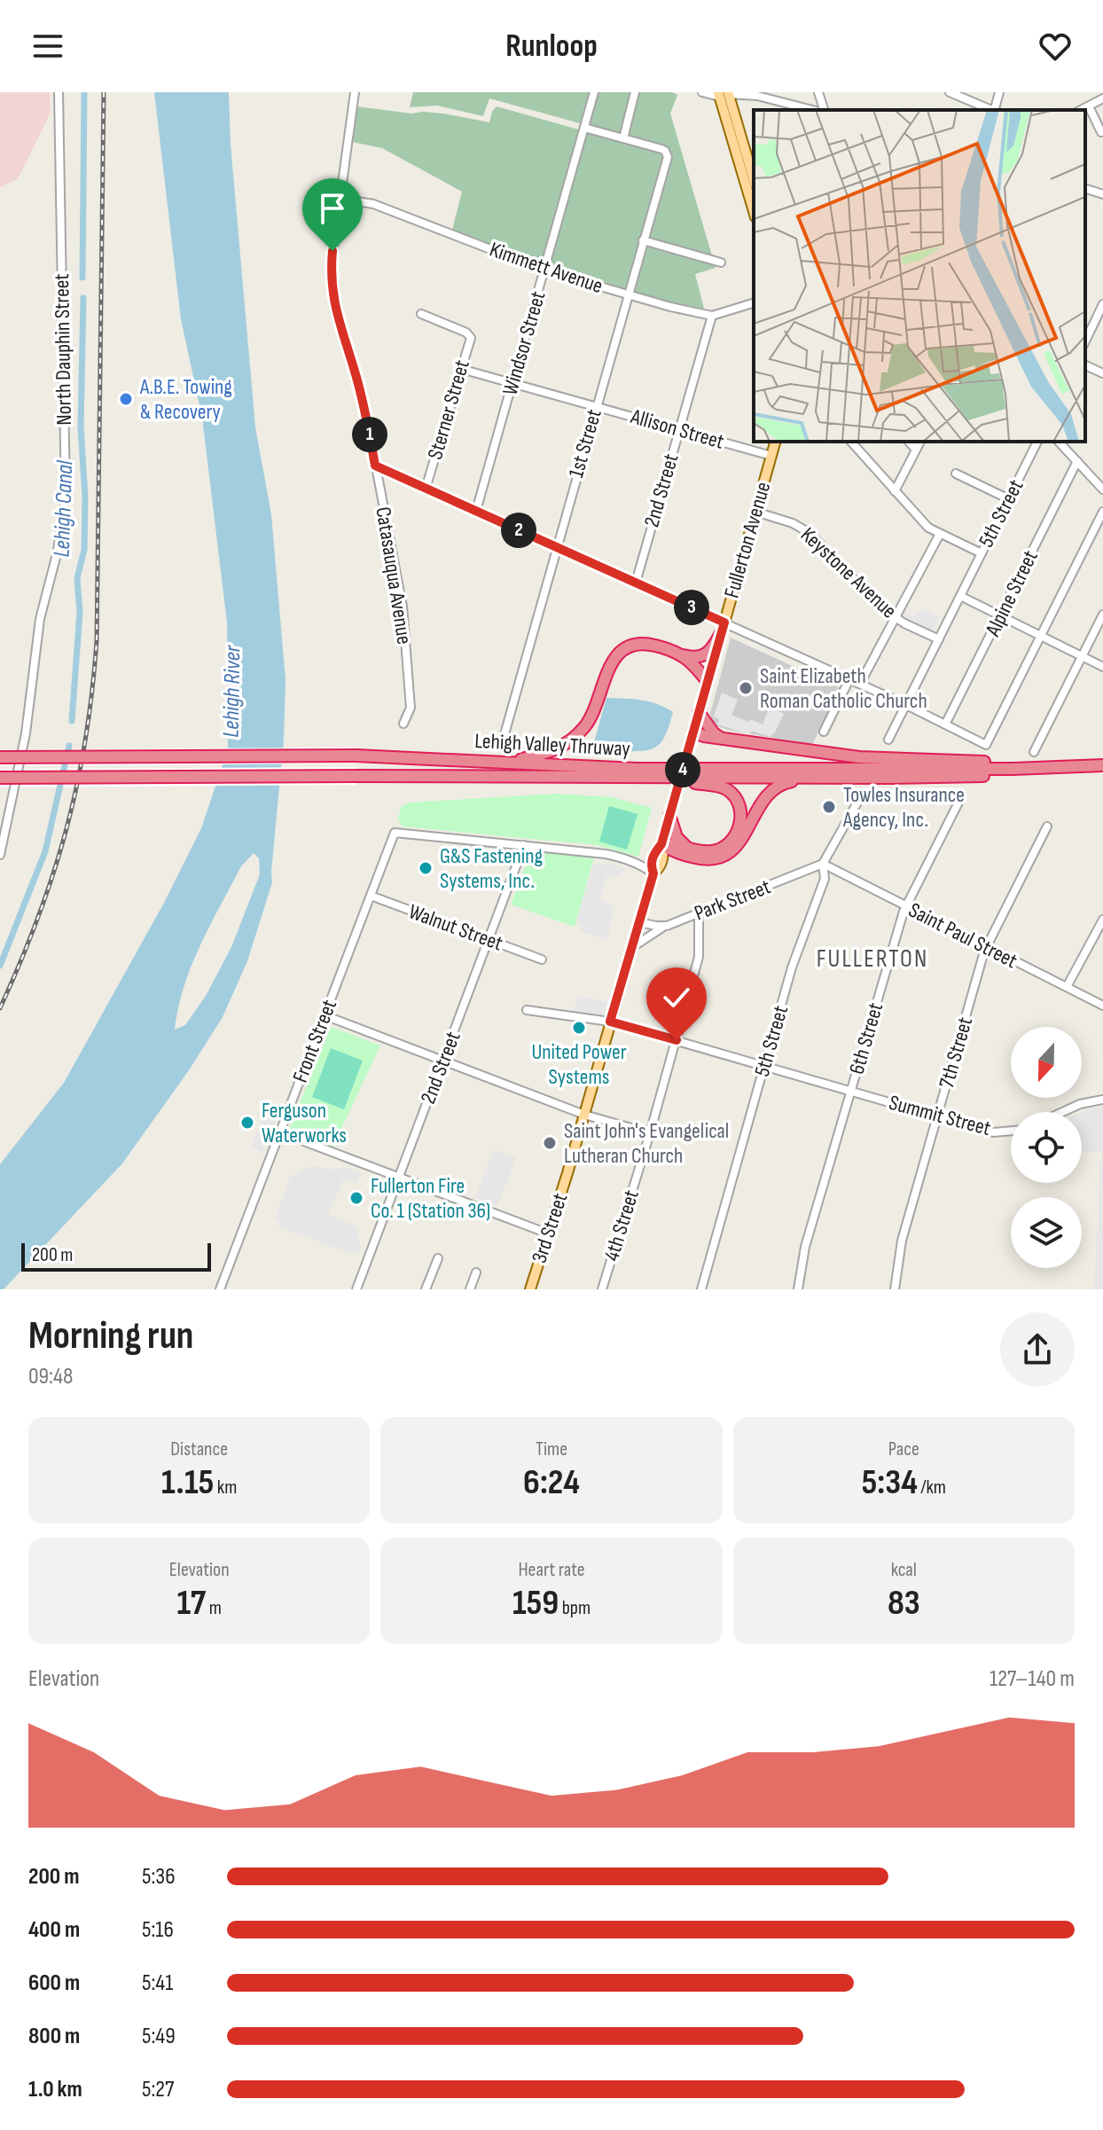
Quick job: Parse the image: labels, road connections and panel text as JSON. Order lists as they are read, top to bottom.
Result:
{
  "streets": {
    "highway": ["Lehigh Valley Thruway"],
    "main road": ["Fullerton Avenue", "3rd Street"],
    "street": [
      "Kimmett Avenue",
      "Windsor Street",
      "North Dauphin Street",
      "Sterner Street",
      "Allison Street",
      "1st Street",
      "2nd Street",
      "5th Street",
      "Keystone Avenue",
      "Catasauqua Avenue",
      "Alpine Street",
      "Park Street",
      "Walnut Street",
      "Saint Paul Street",
      "6th Street",
      "Front Street",
      "7th Street",
      "Summit Street",
      "4th Street"
    ]
  },
  "crossings": [
    ["Kimmett Avenue", "Windsor Street"],
    ["Kimmett Avenue", "1st Street"],
    ["Kimmett Avenue", "2nd Street"],
    ["Kimmett Avenue", "Catasauqua Avenue"],
    ["Windsor Street", "Allison Street"],
    ["Sterner Street", "Allison Street"],
    ["Allison Street", "1st Street"],
    ["Allison Street", "2nd Street"],
    ["Allison Street", "Fullerton Avenue"],
    ["2nd Street", "Walnut Street"],
    ["2nd Street", "Front Street"],
    ["5th Street", "Keystone Avenue"],
    ["5th Street", "Park Street"],
    ["5th Street", "Saint Paul Street"],
    ["5th Street", "Summit Street"],
    ["Fullerton Avenue", "Keystone Avenue"],
    ["Fullerton Avenue", "Park Street"],
    ["Fullerton Avenue", "3rd Street"],
    ["Park Street", "Saint Paul Street"],
    ["Park Street", "4th Street"],
    ["Park Street", "3rd Street"],
    ["Walnut Street", "Front Street"],
    ["Saint Paul Street", "6th Street"],
    ["Saint Paul Street", "7th Street"],
    ["6th Street", "Summit Street"],
    ["7th Street", "Summit Street"],
    ["Summit Street", "4th Street"],
    ["Summit Street", "3rd Street"]
  ],
  "districts": ["FULLERTON"],
  "water": ["Lehigh Canal", "Lehigh River"],
  "places": [
    "A.B.E. Towing & Recovery",
    "Saint Elizabeth Roman Catholic Church",
    "Towles Insurance Agency, Inc.",
    "G&S Fastening Systems, Inc.",
    "United Power Systems",
    "Ferguson Waterworks",
    "Saint John's Evangelical Lutheran Church",
    "Fullerton Fire Co. 1 (Station 36)"
  ],
  "scale_bar": "200 m",
  "north": "bottom",
  "page": {
    "header": "Runloop",
    "pins": [
      "1",
      "2",
      "3",
      "4"
    ],
    "scale": "200 m",
    "heading": ["Morning run", "09:48"],
    "stats": [
      ["Distance", "1.15 km"],
      ["Time", "6:24"],
      ["Pace", "5:34 /km"],
      ["Elevation", "17 m"],
      ["Heart rate", "159 bpm"],
      ["kcal", "83"]
    ],
    "chart": ["Elevation", "127–140 m"],
    "list": [
      {
        "name": "200 m",
        "note": "5:36"
      },
      {
        "name": "400 m",
        "note": "5:16"
      },
      {
        "name": "600 m",
        "note": "5:41"
      },
      {
        "name": "800 m",
        "note": "5:49"
      },
      {
        "name": "1.0 km",
        "note": "5:27"
      }
    ]
  }
}
